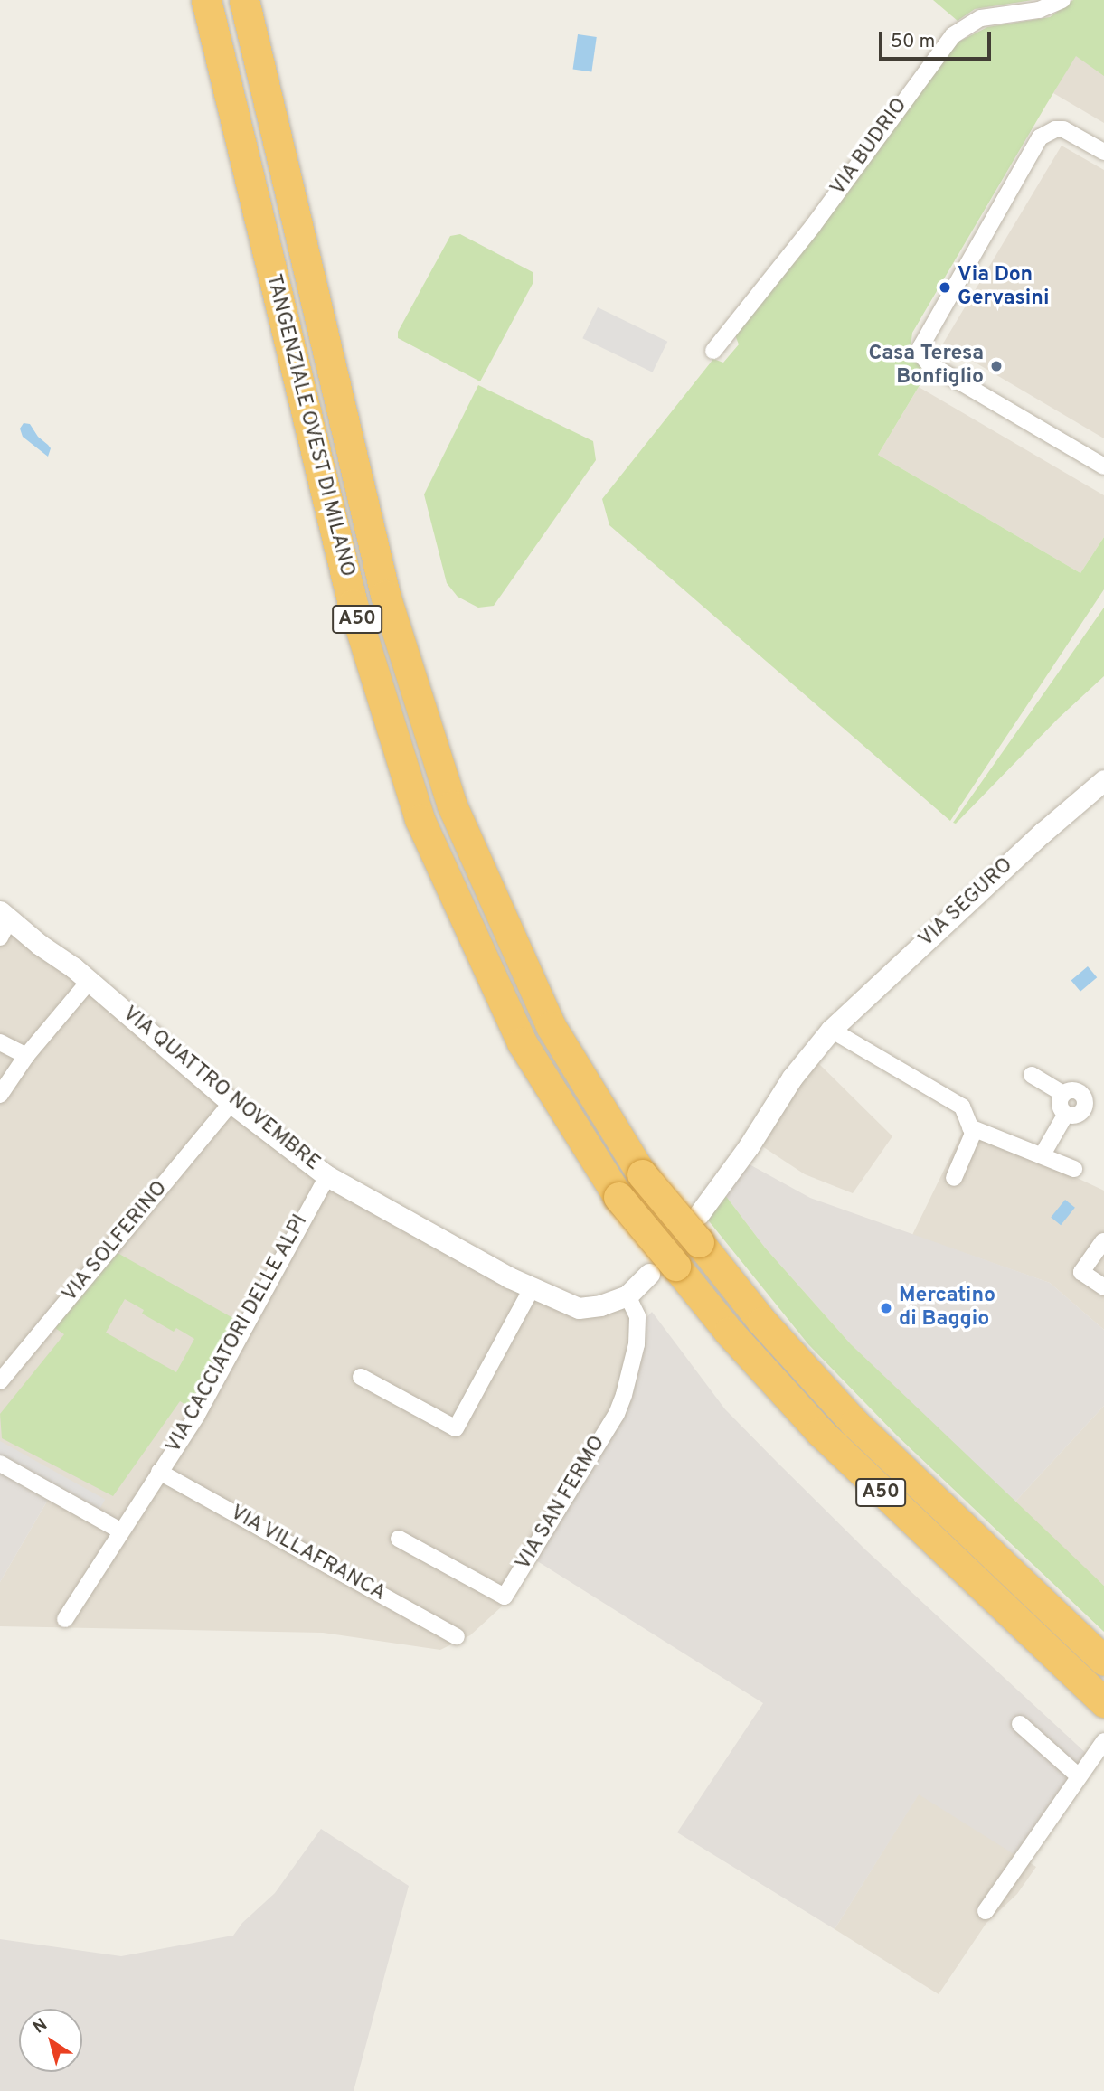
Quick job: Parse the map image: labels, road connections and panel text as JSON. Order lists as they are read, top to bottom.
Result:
{
  "streets": {
    "highway": ["TANGENZIALE OVEST DI MILANO", "A50"],
    "street": [
      "VIA BUDRIO",
      "VIA SEGURO",
      "VIA QUATTRO NOVEMBRE",
      "VIA SOLFERINO",
      "VIA CACCIATORI DELLE ALPI",
      "VIA SAN FERMO",
      "VIA VILLAFRANCA"
    ]
  },
  "crossings": [
    ["TANGENZIALE OVEST DI MILANO", "VIA SEGURO"],
    ["VIA QUATTRO NOVEMBRE", "VIA SOLFERINO"],
    ["VIA QUATTRO NOVEMBRE", "VIA CACCIATORI DELLE ALPI"],
    ["VIA QUATTRO NOVEMBRE", "VIA SAN FERMO"],
    ["VIA CACCIATORI DELLE ALPI", "VIA VILLAFRANCA"]
  ],
  "places": ["Via Don Gervasini", "Casa Teresa Bonfiglio", "Mercatino di Baggio"],
  "scale_bar": "50 m",
  "north": "top left"
}
